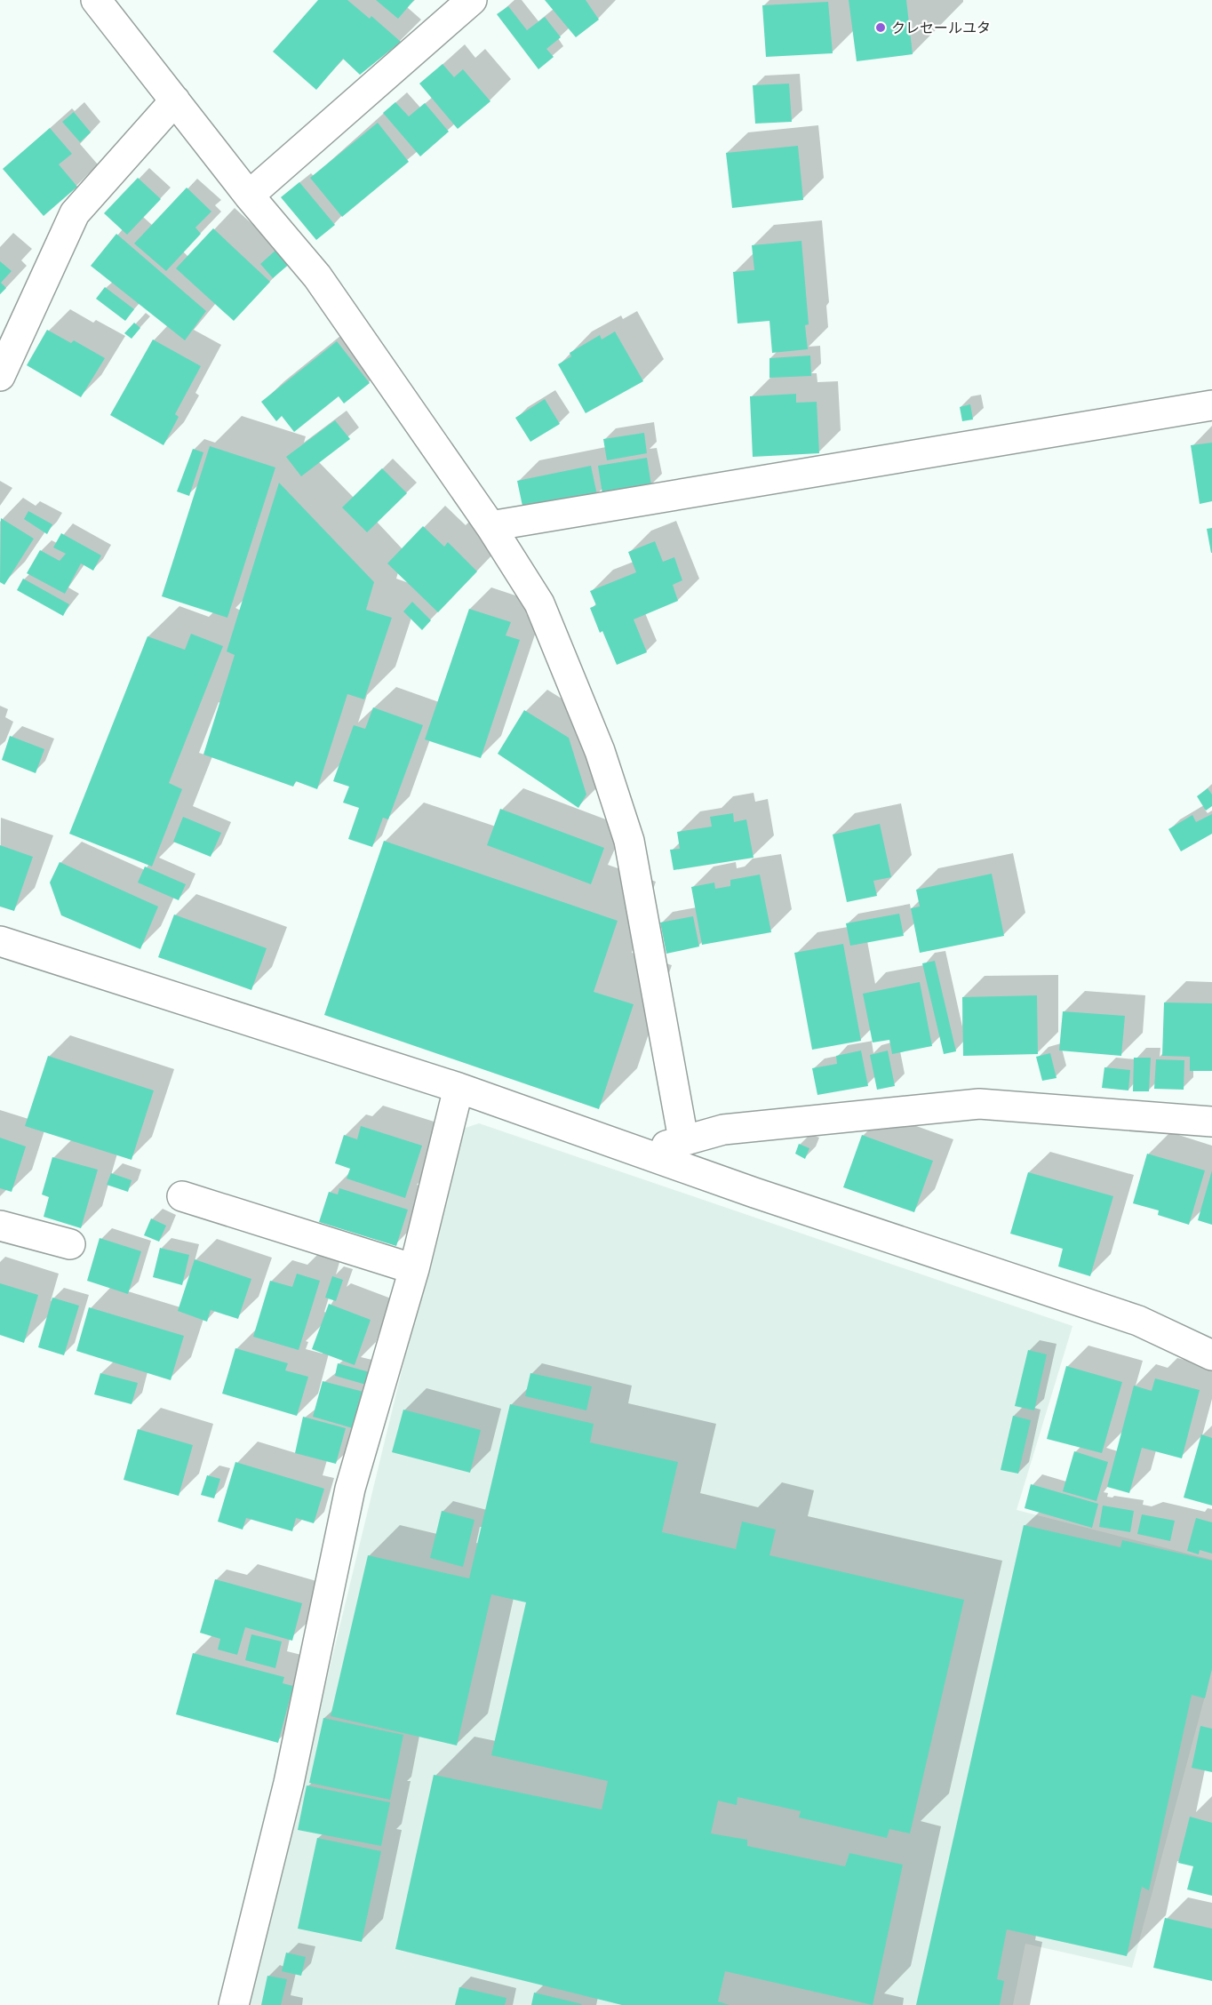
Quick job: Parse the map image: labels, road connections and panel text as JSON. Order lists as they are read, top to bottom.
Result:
{
  "places": ["クレセールユタ"]
}
